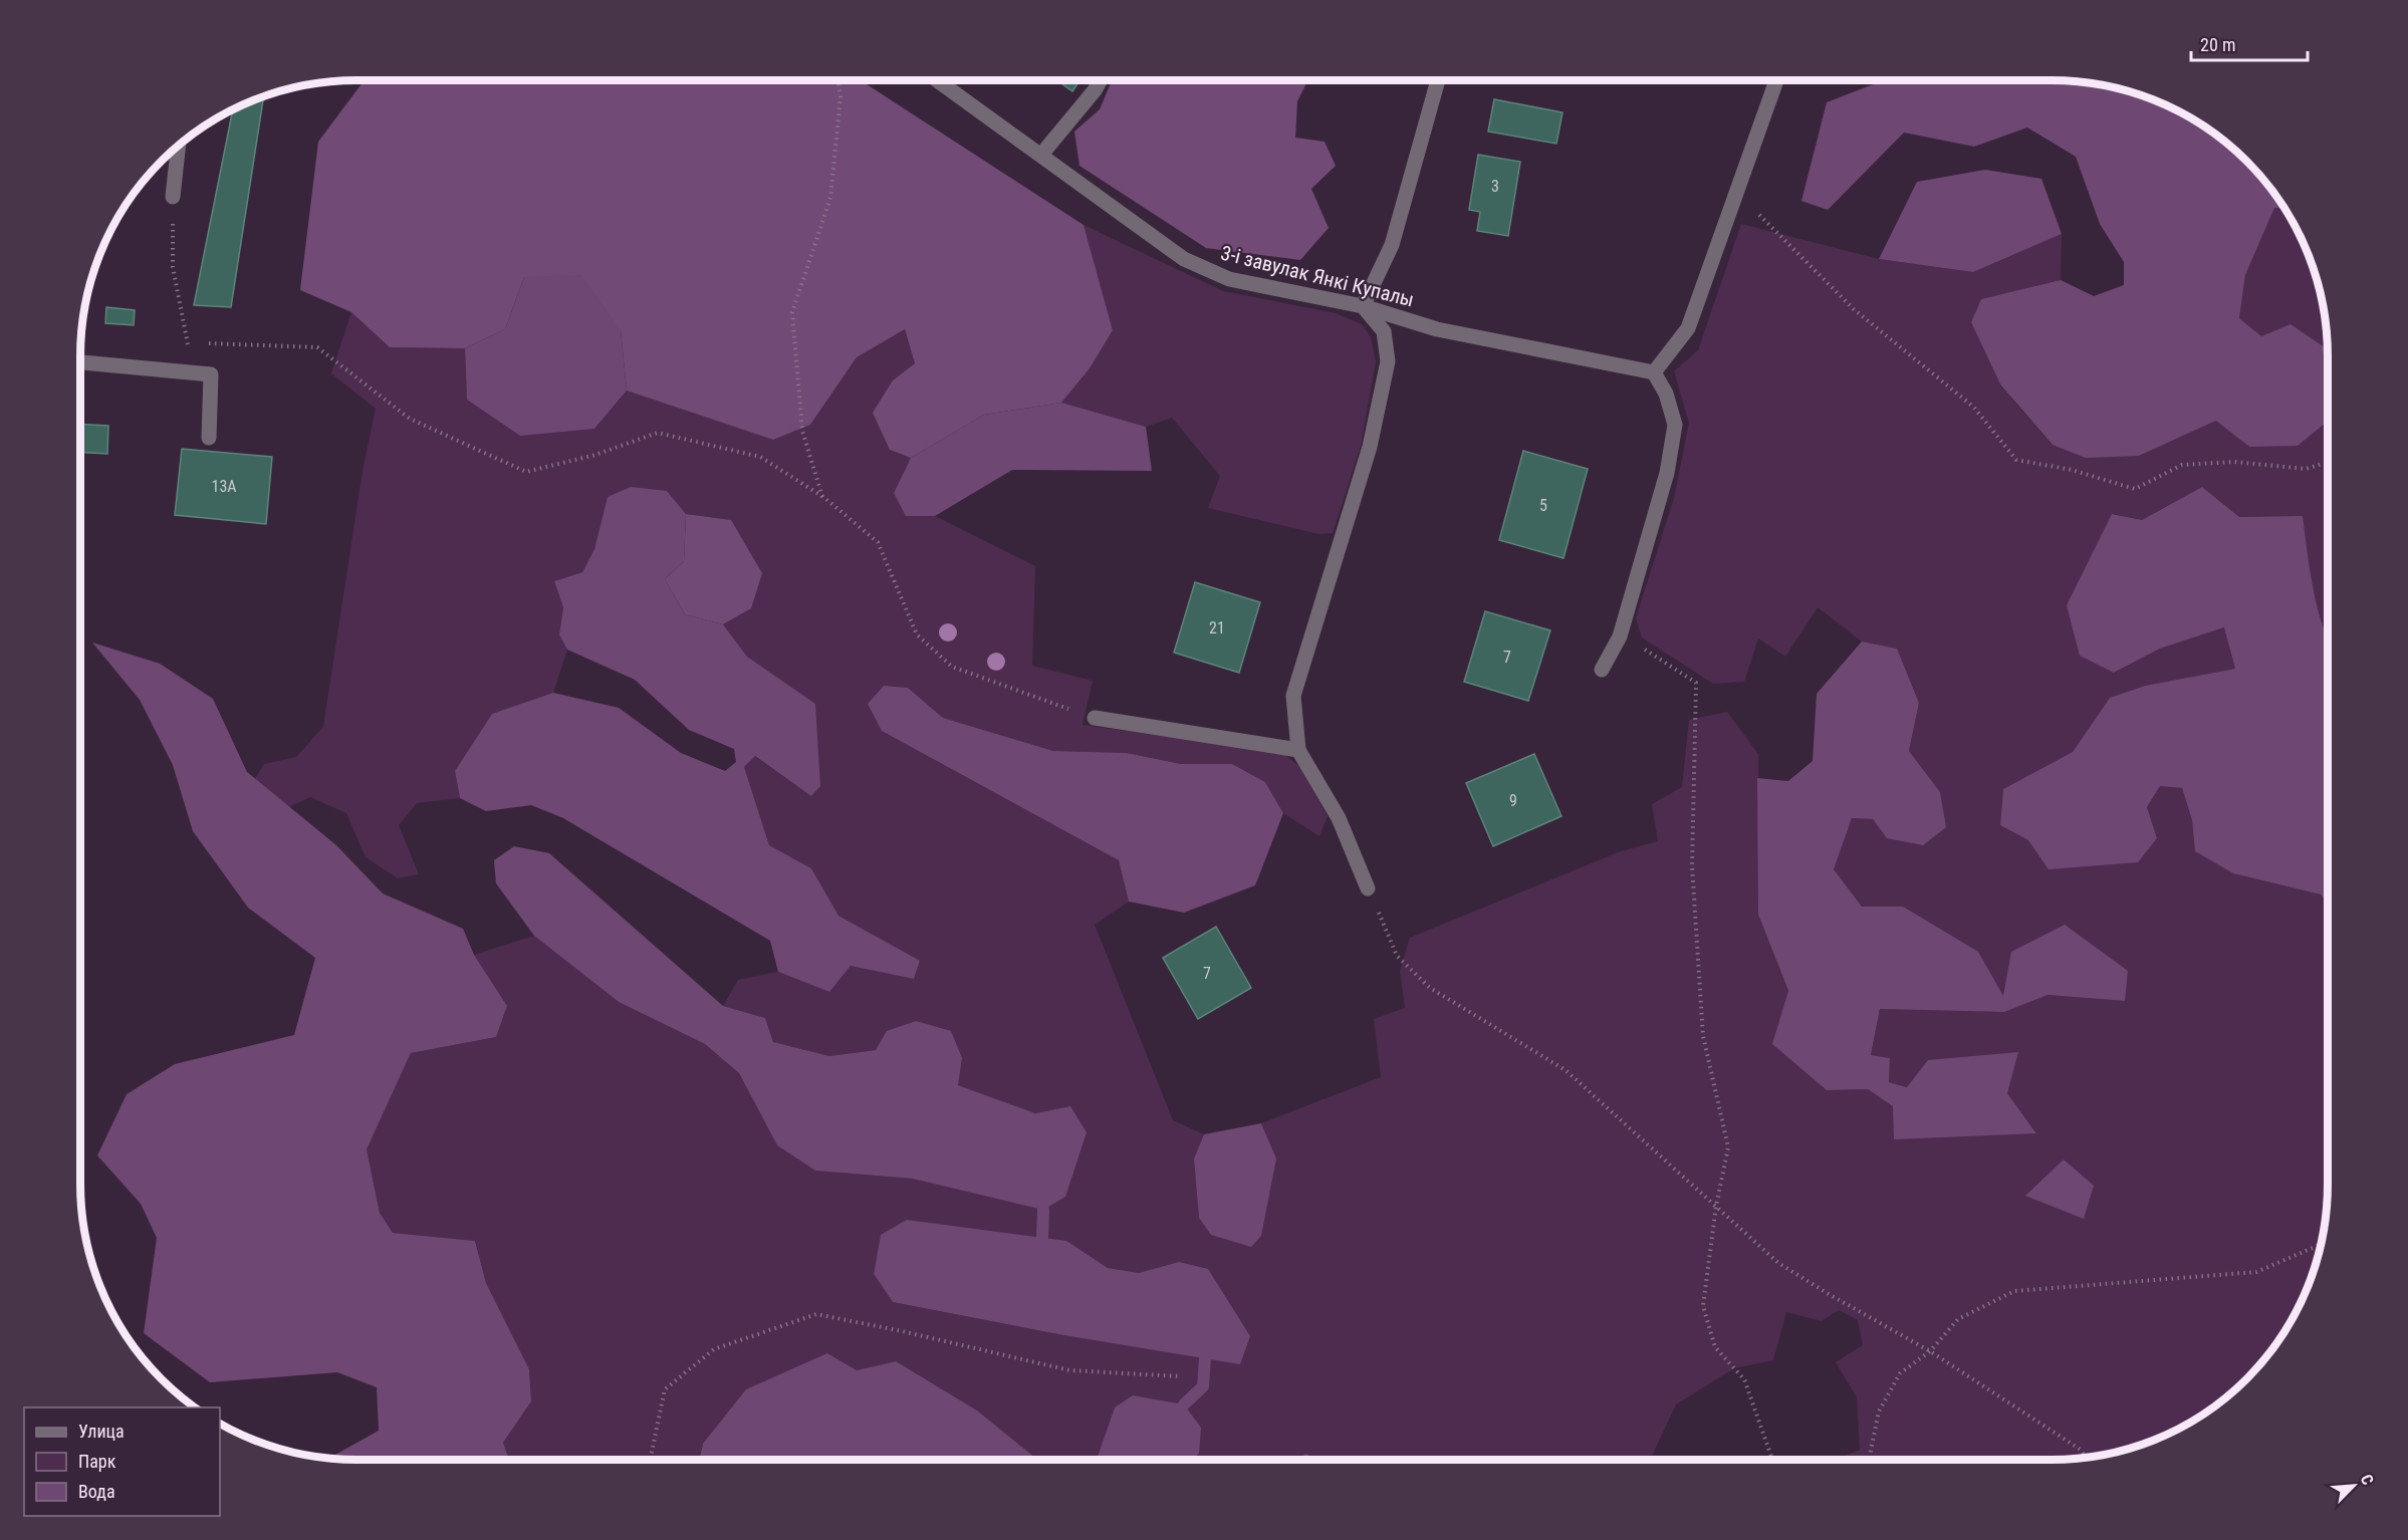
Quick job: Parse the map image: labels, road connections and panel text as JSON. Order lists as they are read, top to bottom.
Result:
{
  "streets": {
    "street": ["3-і завулак Янкі Купалы"]
  },
  "house_numbers": [
    "3",
    "13А",
    "5",
    "21",
    "7",
    "9",
    "7"
  ],
  "legend": ["Улица", "Парк", "Вода"],
  "scale_bar": "20 m",
  "north": "top right"
}
